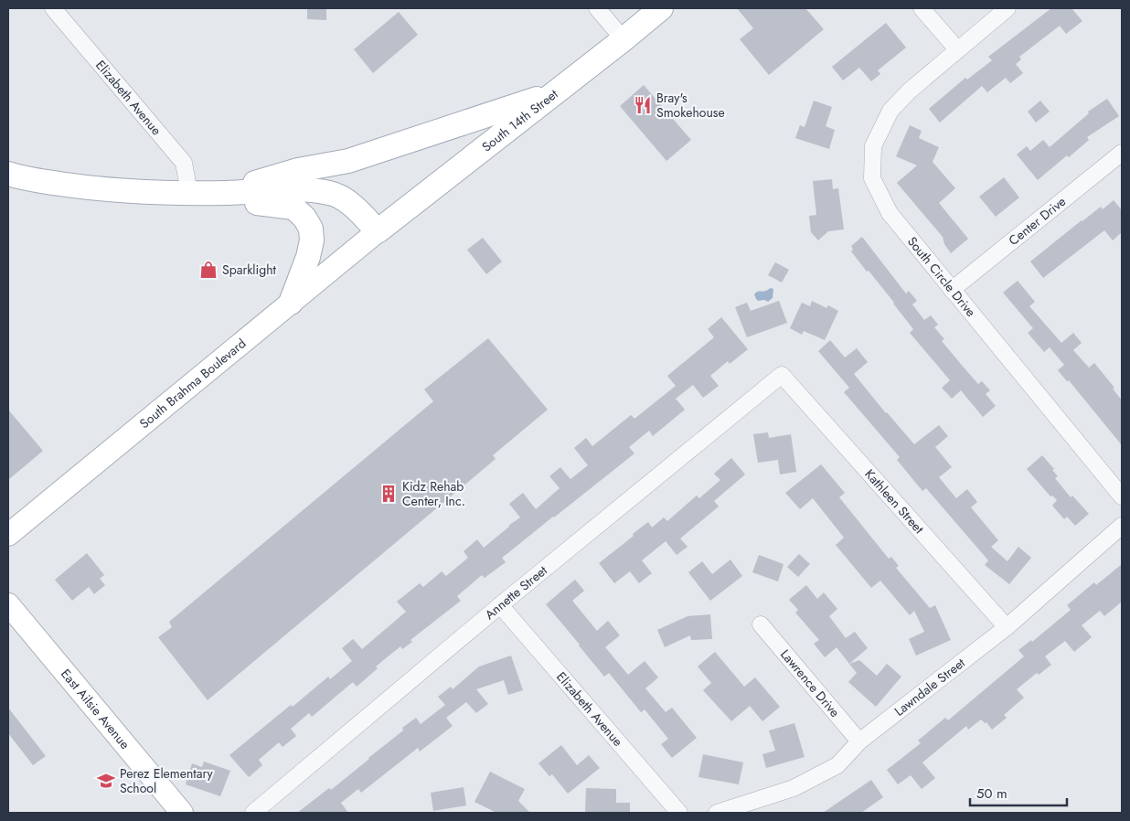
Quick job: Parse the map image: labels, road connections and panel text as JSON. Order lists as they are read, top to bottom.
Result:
{
  "streets": {
    "main road": ["South 14th Street", "South Brahma Boulevard", "East Ailsie Avenue"],
    "street": [
      "Elizabeth Avenue",
      "Center Drive",
      "South Circle Drive",
      "Kathleen Street",
      "Annette Street",
      "Lawrence Drive",
      "Lawndale Street"
    ]
  },
  "crossings": [
    ["Elizabeth Avenue", "Annette Street"],
    ["South 14th Street", "South Brahma Boulevard"],
    ["Center Drive", "South Circle Drive"],
    ["Kathleen Street", "Annette Street"],
    ["Kathleen Street", "Lawndale Street"],
    ["Lawrence Drive", "Lawndale Street"]
  ],
  "places": {
    "restaurant": ["Bray's Smokehouse"],
    "shop": ["Sparklight"],
    "building": ["Kidz Rehab Center, Inc."],
    "school or university": ["Perez Elementary School"]
  },
  "scale_bar": "50 m"
}
